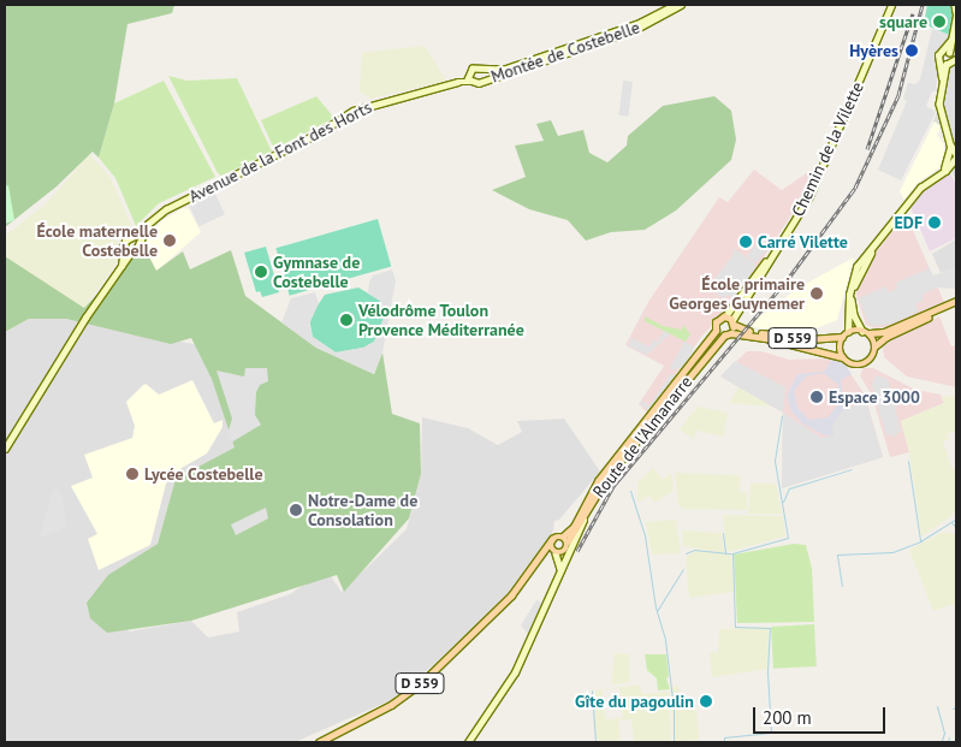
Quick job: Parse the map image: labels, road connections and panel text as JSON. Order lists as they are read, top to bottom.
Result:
{
  "streets": {
    "main road": [
      "Montée de Costebelle",
      "Chemin de la Vilette",
      "Avenue de la Font des Horts",
      "D 559",
      "Route de l'Almanarre"
    ]
  },
  "crossings": [
    ["Montée de Costebelle", "Avenue de la Font des Horts"],
    ["Chemin de la Vilette", "D 559"],
    ["Chemin de la Vilette", "Route de l'Almanarre"],
    ["D 559", "Route de l'Almanarre"]
  ],
  "places": [
    "square",
    "Hyères",
    "EDF",
    "École maternelle Costebelle",
    "Carré Vilette",
    "Gymnase de Costebelle",
    "École primaire Georges Guynemer",
    "Vélodrôme Toulon Provence Méditerranée",
    "Espace 3000",
    "Lycée Costebelle",
    "Notre-Dame de Consolation",
    "Gîte du pagoulin"
  ],
  "scale_bar": "200 m"
}
